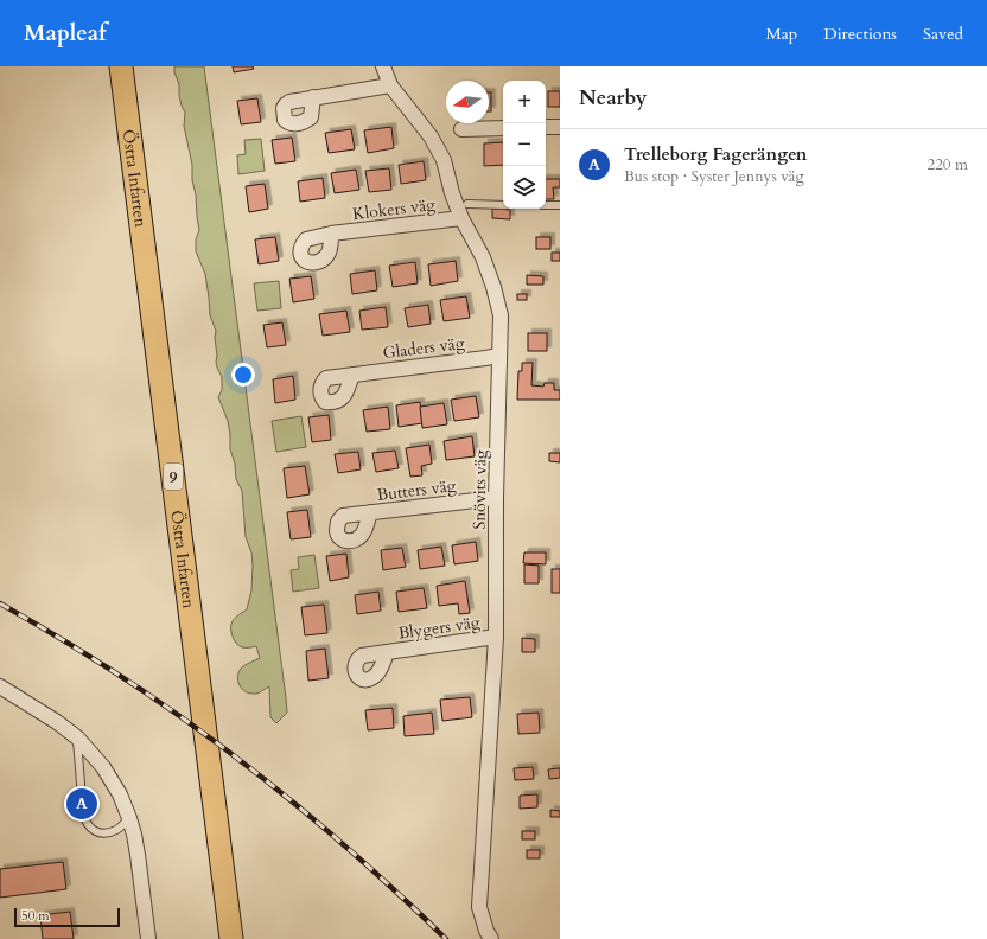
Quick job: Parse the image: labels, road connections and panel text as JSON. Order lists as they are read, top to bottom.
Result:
{
  "streets": {
    "main road": ["Östra Infarten", "9"],
    "street": [
      "Klokers väg",
      "Gladers väg",
      "Butters väg",
      "Snövits väg",
      "Blygers väg"
    ]
  },
  "crossings": [
    ["Klokers väg", "Snövits väg"],
    ["Gladers väg", "Snövits väg"],
    ["Butters väg", "Snövits väg"],
    ["Snövits väg", "Blygers väg"]
  ],
  "scale_bar": "50 m",
  "north": "left",
  "page": {
    "header": "Mapleaf",
    "nav": ["Map", "Directions", "Saved"],
    "heading": "Nearby",
    "map_buttons": ["+", "−"],
    "list": [
      {
        "mark": "A",
        "name": "Trelleborg Fagerängen",
        "note": "Bus stop · Syster Jennys väg",
        "value": "220 m"
      }
    ],
    "pins": "A",
    "scale": "50 m"
  }
}
